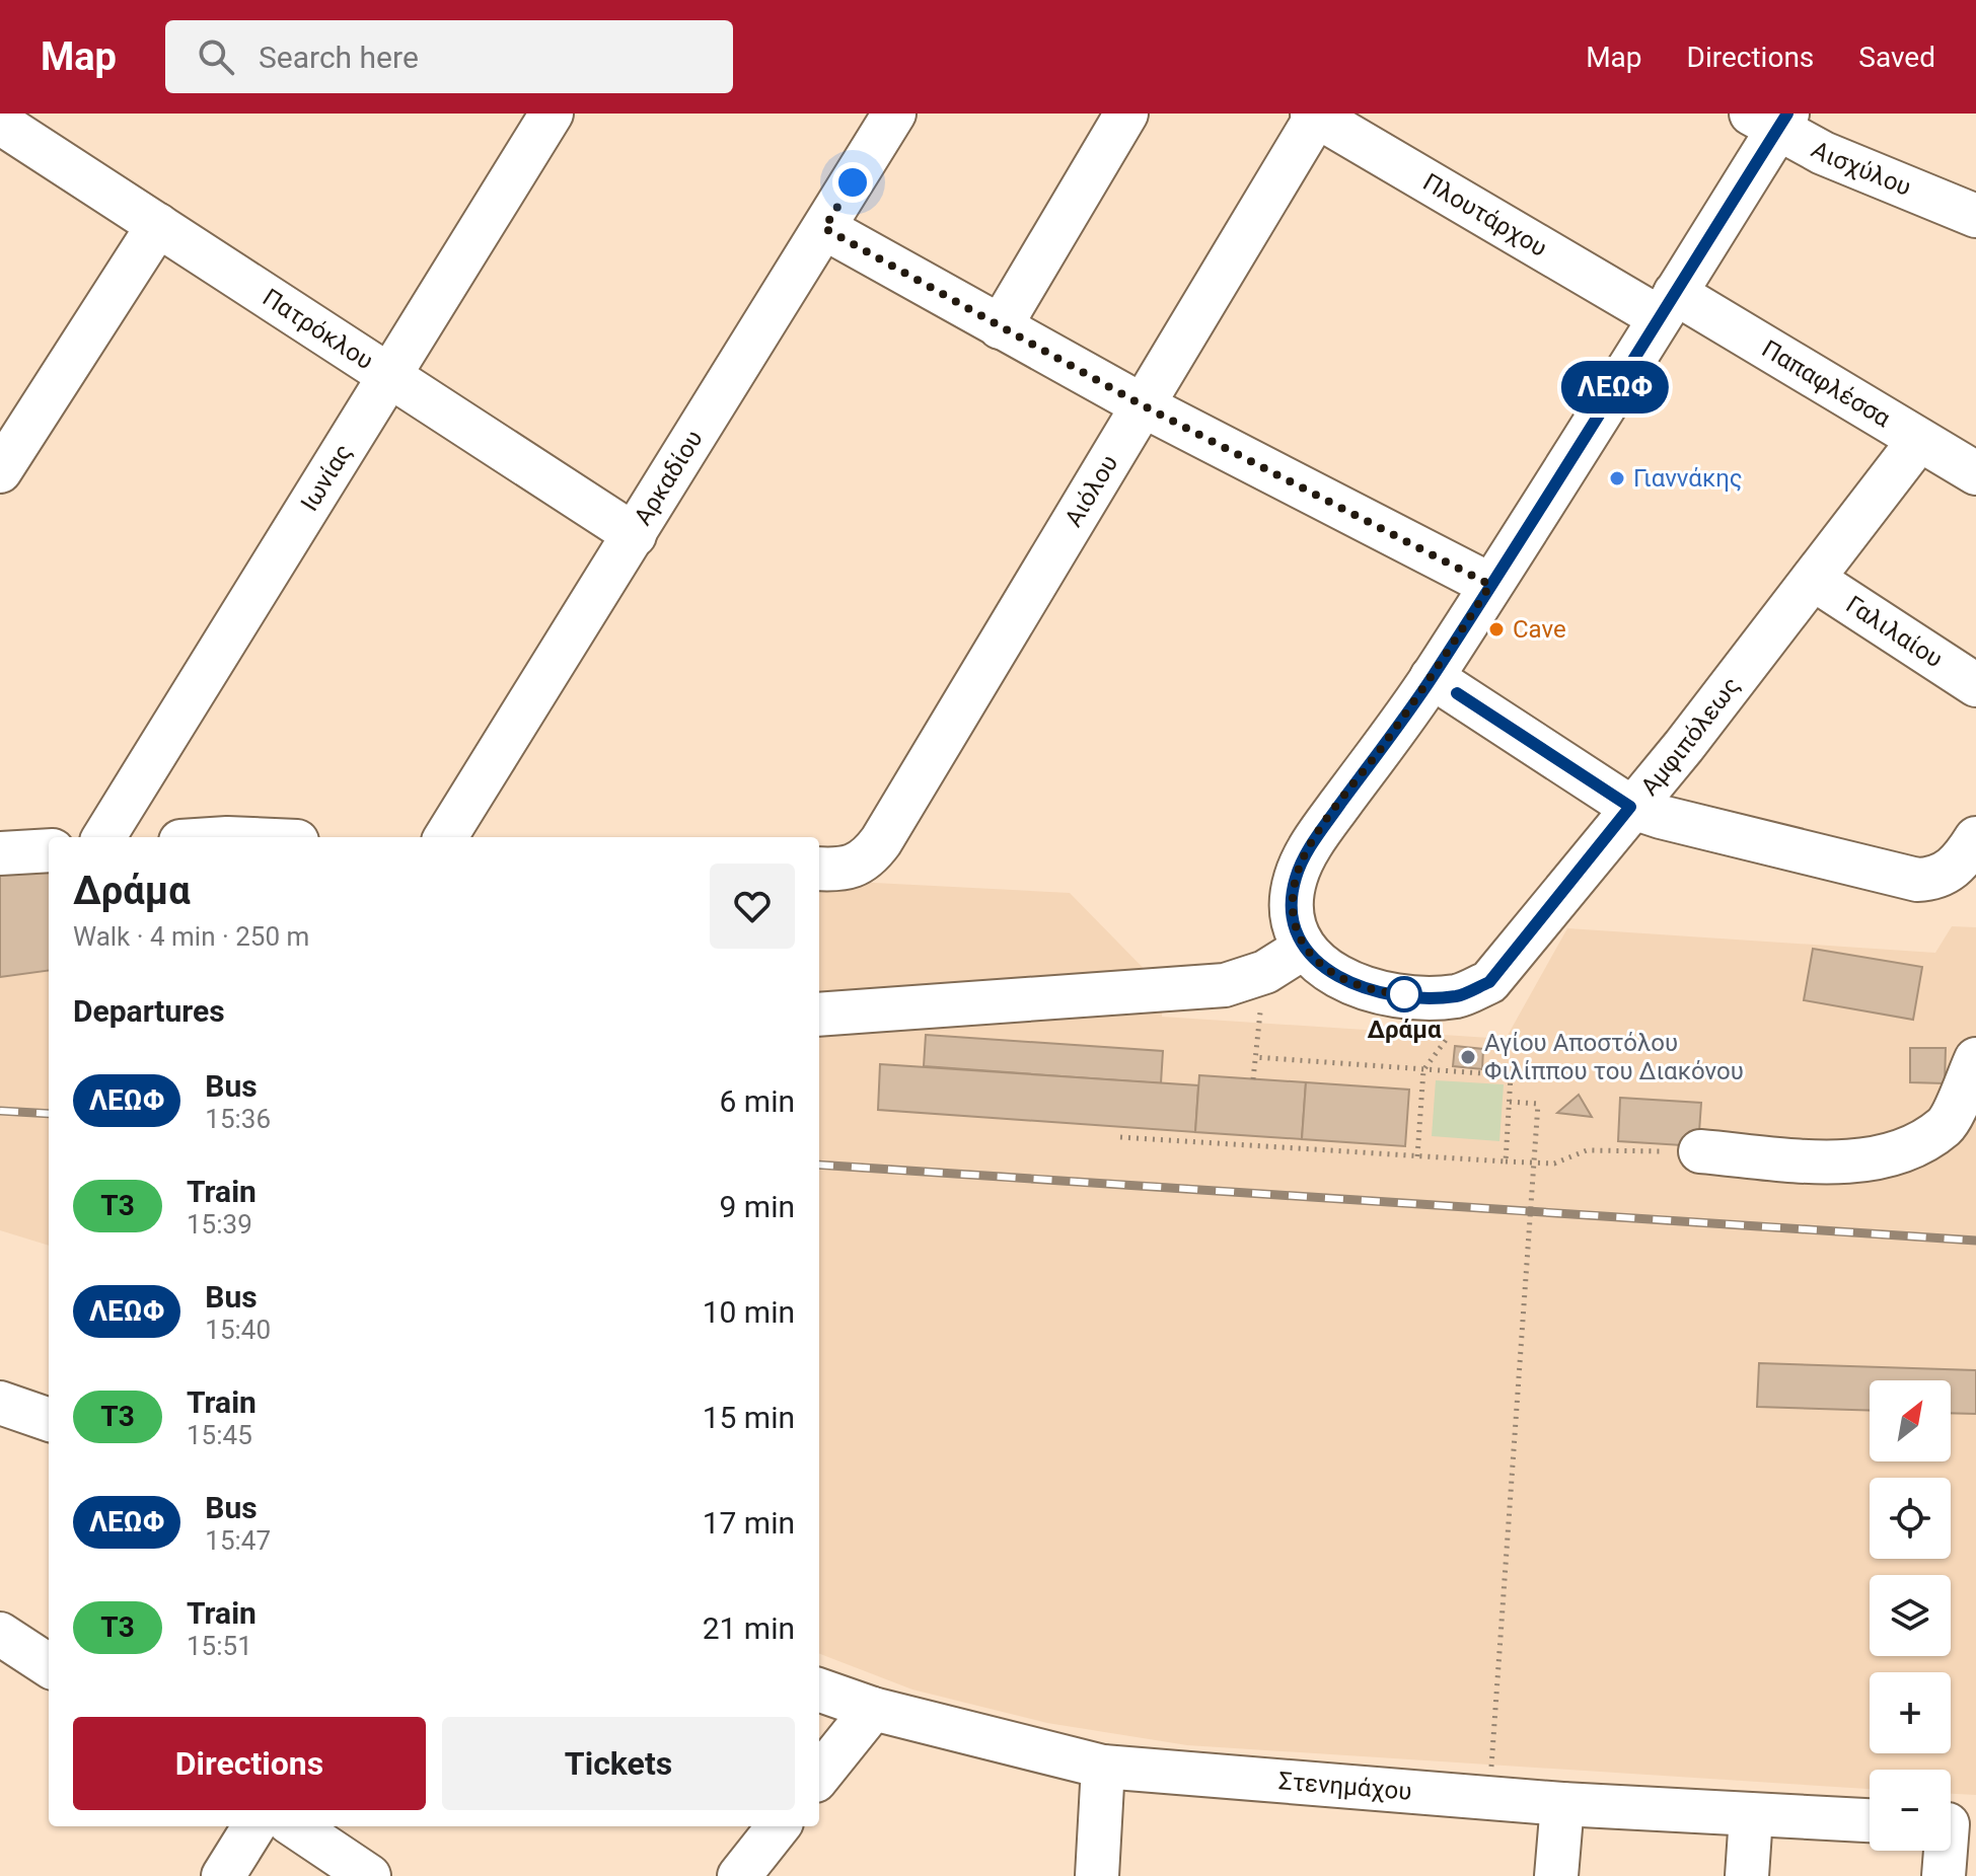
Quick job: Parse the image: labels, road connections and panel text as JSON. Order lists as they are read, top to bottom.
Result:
{
  "streets": {
    "street": [
      "Αισχύλου",
      "Πλουτάρχου",
      "Πατρόκλου",
      "Παπαφλέσσα",
      "Ιωνίας",
      "Αρκαδίου",
      "Αιόλου",
      "Γαλιλαίου",
      "Αμφιπόλεως",
      "Στενημάχου"
    ]
  },
  "crossings": [
    ["Πλουτάρχου", "Παπαφλέσσα"],
    ["Πλουτάρχου", "Αιόλου"],
    ["Πατρόκλου", "Ιωνίας"],
    ["Πατρόκλου", "Αρκαδίου"],
    ["Παπαφλέσσα", "Αμφιπόλεως"],
    ["Γαλιλαίου", "Αμφιπόλεως"]
  ],
  "places": [
    "Γιαννάκης",
    "Cave",
    "Δράμα",
    "Αγίου Αποστόλου Φιλίππου του Διακόνου"
  ],
  "lines": ["bus line ΛΕΩΦ"],
  "north": "top right",
  "page": {
    "header": "Map",
    "search": "Search here",
    "nav": ["Map", "Directions", "Saved"],
    "on_map": "ΛΕΩΦ",
    "heading": [
      ["Δράμα", "Walk · 4 min · 250 m"],
      "Departures"
    ],
    "list": [
      {
        "mark": "ΛΕΩΦ",
        "name": "Bus",
        "note": "15:36",
        "value": "6 min"
      },
      {
        "mark": "T3",
        "name": "Train",
        "note": "15:39",
        "value": "9 min"
      },
      {
        "mark": "ΛΕΩΦ",
        "name": "Bus",
        "note": "15:40",
        "value": "10 min"
      },
      {
        "mark": "T3",
        "name": "Train",
        "note": "15:45",
        "value": "15 min"
      },
      {
        "mark": "ΛΕΩΦ",
        "name": "Bus",
        "note": "15:47",
        "value": "17 min"
      },
      {
        "mark": "T3",
        "name": "Train",
        "note": "15:51",
        "value": "21 min"
      }
    ],
    "map_buttons": ["+", "−"],
    "buttons": ["Directions", "Tickets"]
  }
}
